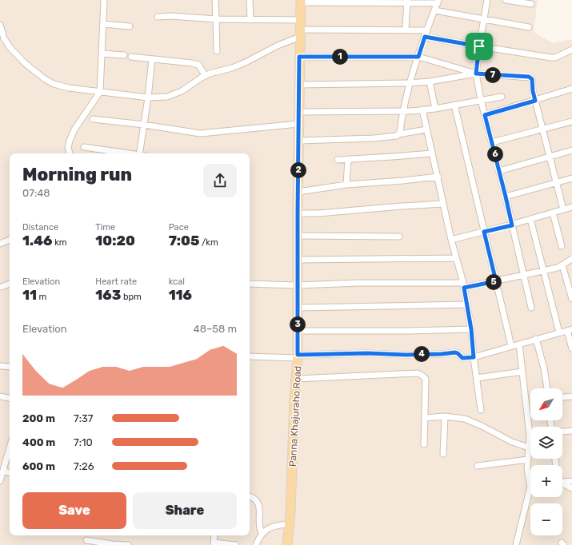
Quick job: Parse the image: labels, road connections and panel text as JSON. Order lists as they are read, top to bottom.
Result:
{
  "streets": {
    "main road": ["Panna Khajuraho Road"]
  },
  "north": "bottom left",
  "page": {
    "pins": [
      "1",
      "7",
      "6",
      "2",
      "5",
      "3",
      "4"
    ],
    "heading": ["Morning run", "07:48"],
    "stats": [
      ["Distance", "1.46 km"],
      ["Time", "10:20"],
      ["Pace", "7:05 /km"],
      ["Elevation", "11 m"],
      ["Heart rate", "163 bpm"],
      ["kcal", "116"]
    ],
    "chart": ["Elevation", "48–58 m"],
    "map_buttons": ["+", "−"],
    "list": [
      {
        "name": "200 m",
        "note": "7:37"
      },
      {
        "name": "400 m",
        "note": "7:10"
      },
      {
        "name": "600 m",
        "note": "7:26"
      }
    ],
    "buttons": ["Save", "Share"]
  }
}
